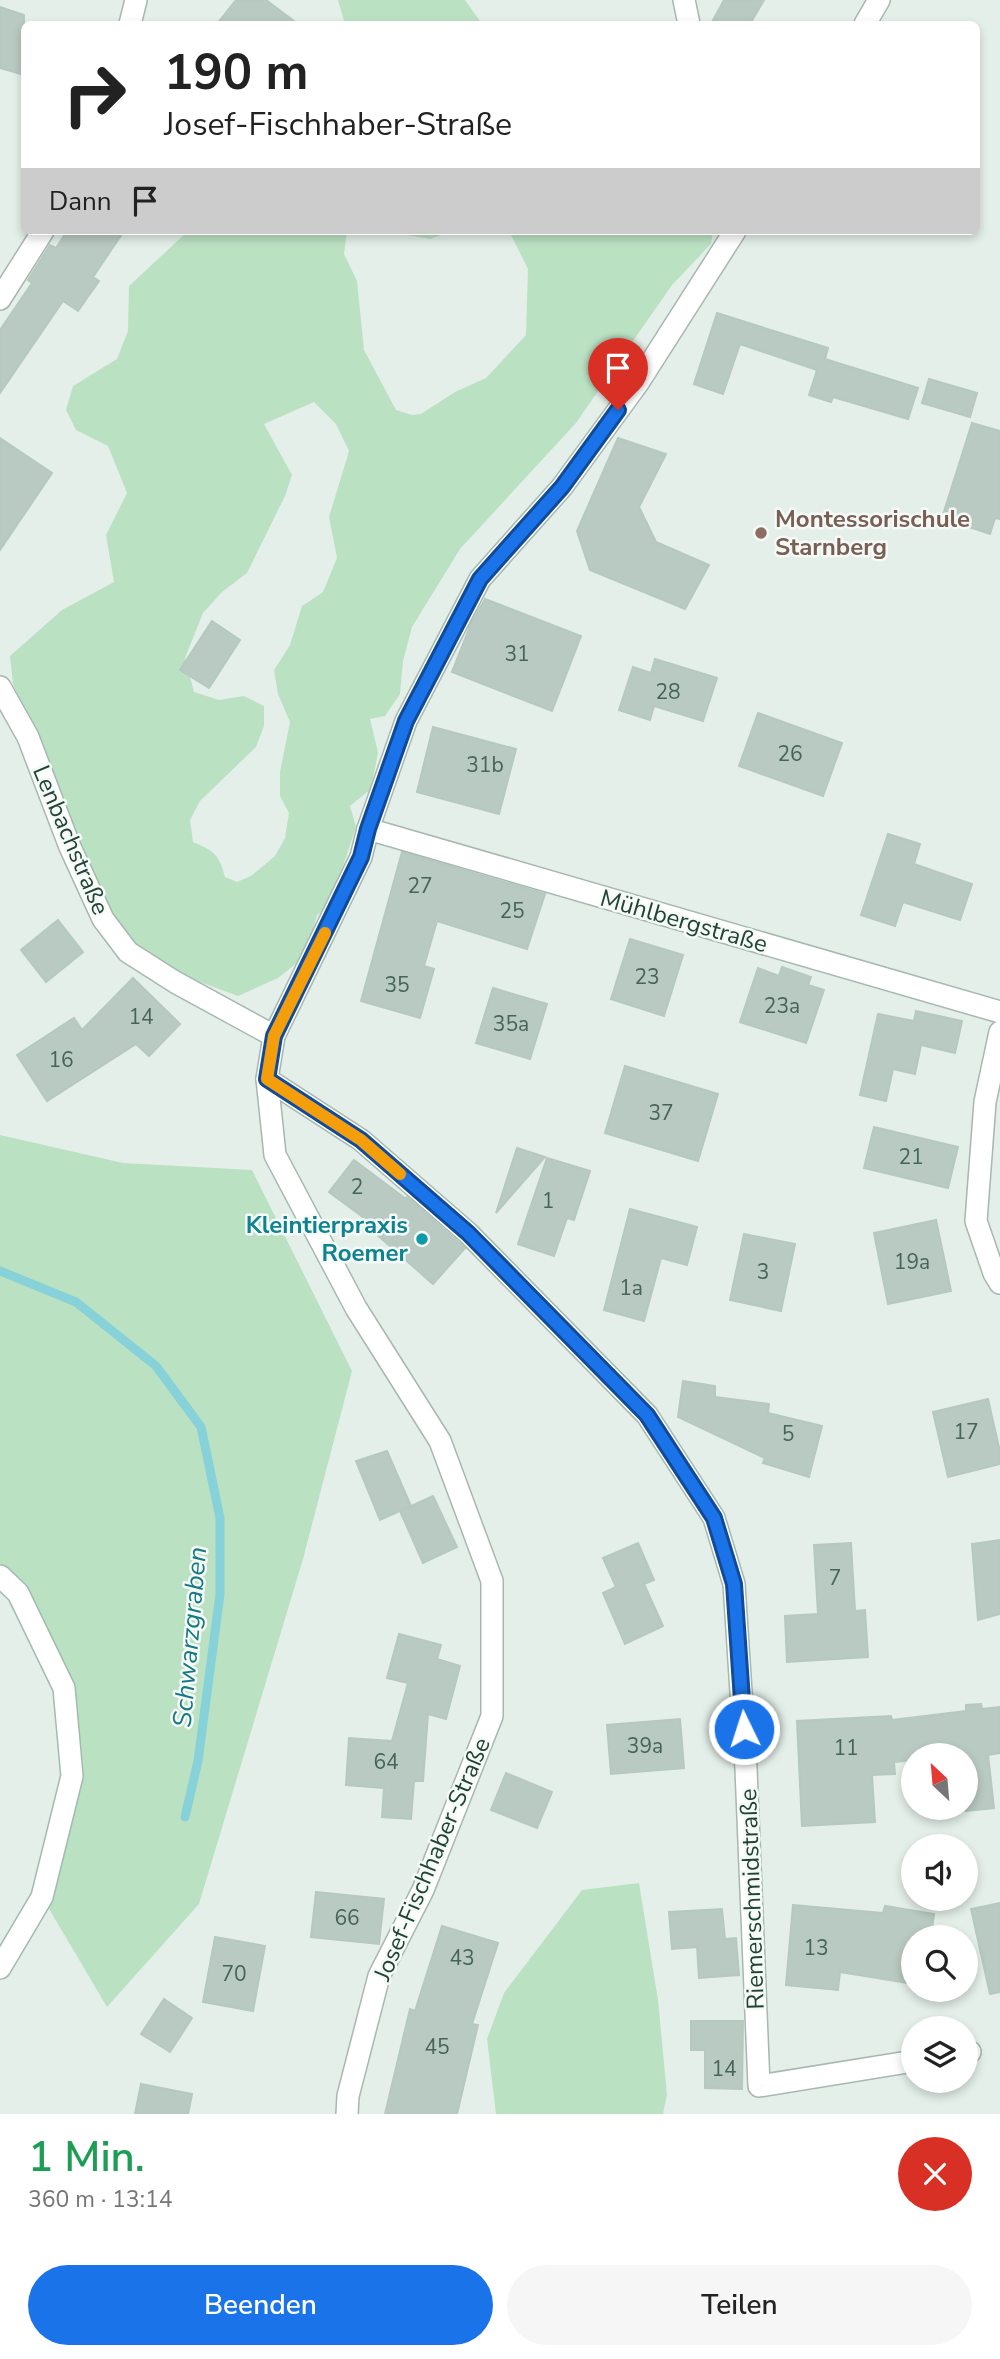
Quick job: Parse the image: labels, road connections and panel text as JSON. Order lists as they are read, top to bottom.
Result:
{
  "streets": {
    "street": [
      "Lenbachstraße",
      "Mühlbergstraße",
      "Josef-Fischhaber-Straße",
      "Riemerschmidstraße"
    ]
  },
  "crossings": [
    ["Lenbachstraße", "Josef-Fischhaber-Straße"],
    ["Mühlbergstraße", "Josef-Fischhaber-Straße"],
    ["Josef-Fischhaber-Straße", "Riemerschmidstraße"]
  ],
  "water": ["Schwarzgraben"],
  "places": ["Montessorischule Starnberg", "Kleintierpraxis Roemer"],
  "house_numbers": [
    "31",
    "28",
    "26",
    "31b",
    "27",
    "25",
    "23",
    "35",
    "23a",
    "14",
    "35a",
    "16",
    "37",
    "21",
    "2",
    "1",
    "19a",
    "3",
    "1a",
    "17",
    "5",
    "7",
    "39a",
    "11",
    "64",
    "66",
    "13",
    "43",
    "70",
    "45",
    "14"
  ],
  "north": "top left",
  "page": {
    "turn": ["190 m", "Josef-Fischhaber-Straße"],
    "then": "Dann",
    "heading": ["1 Min.", "360 m · 13:14"],
    "buttons": ["Beenden", "Teilen"]
  }
}
